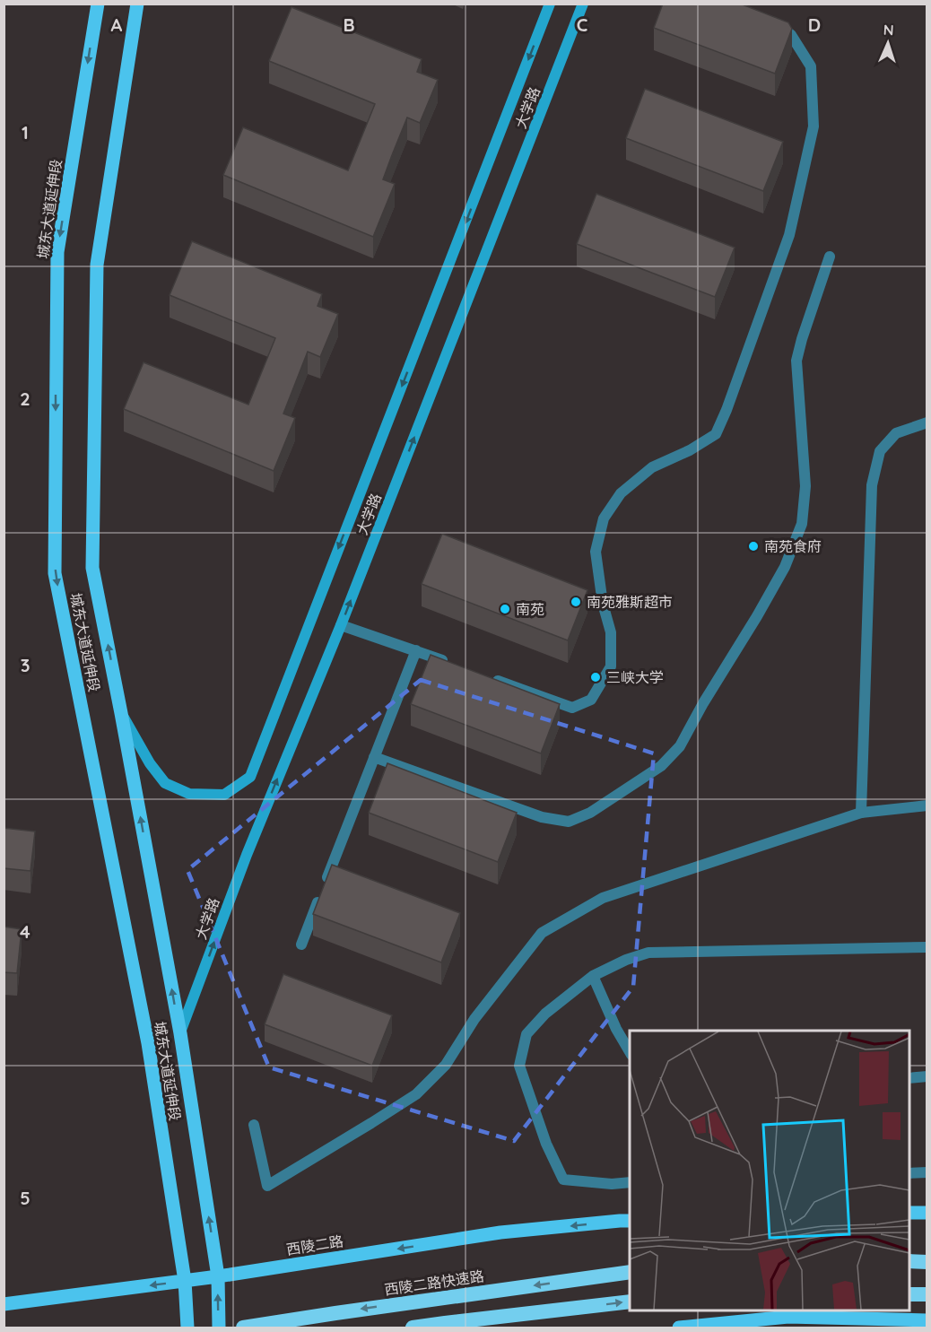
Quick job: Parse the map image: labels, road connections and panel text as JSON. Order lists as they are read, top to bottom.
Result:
{
  "streets": {
    "highway": ["西陵二路快速路"],
    "main road": ["大学路", "城东大道延伸段", "西陵二路"]
  },
  "crossings": [
    ["大学路", "城东大道延伸段"],
    ["城东大道延伸段", "西陵二路"]
  ],
  "one_way": ["西陵二路"],
  "places": [
    "南苑食府",
    "南苑雅斯超市",
    "南苑",
    "三峡大学"
  ],
  "north": "top",
  "grid": {
    "columns": [
      "A",
      "B",
      "C",
      "D"
    ],
    "rows": [
      "1",
      "2",
      "3",
      "4",
      "5"
    ]
  }
}
